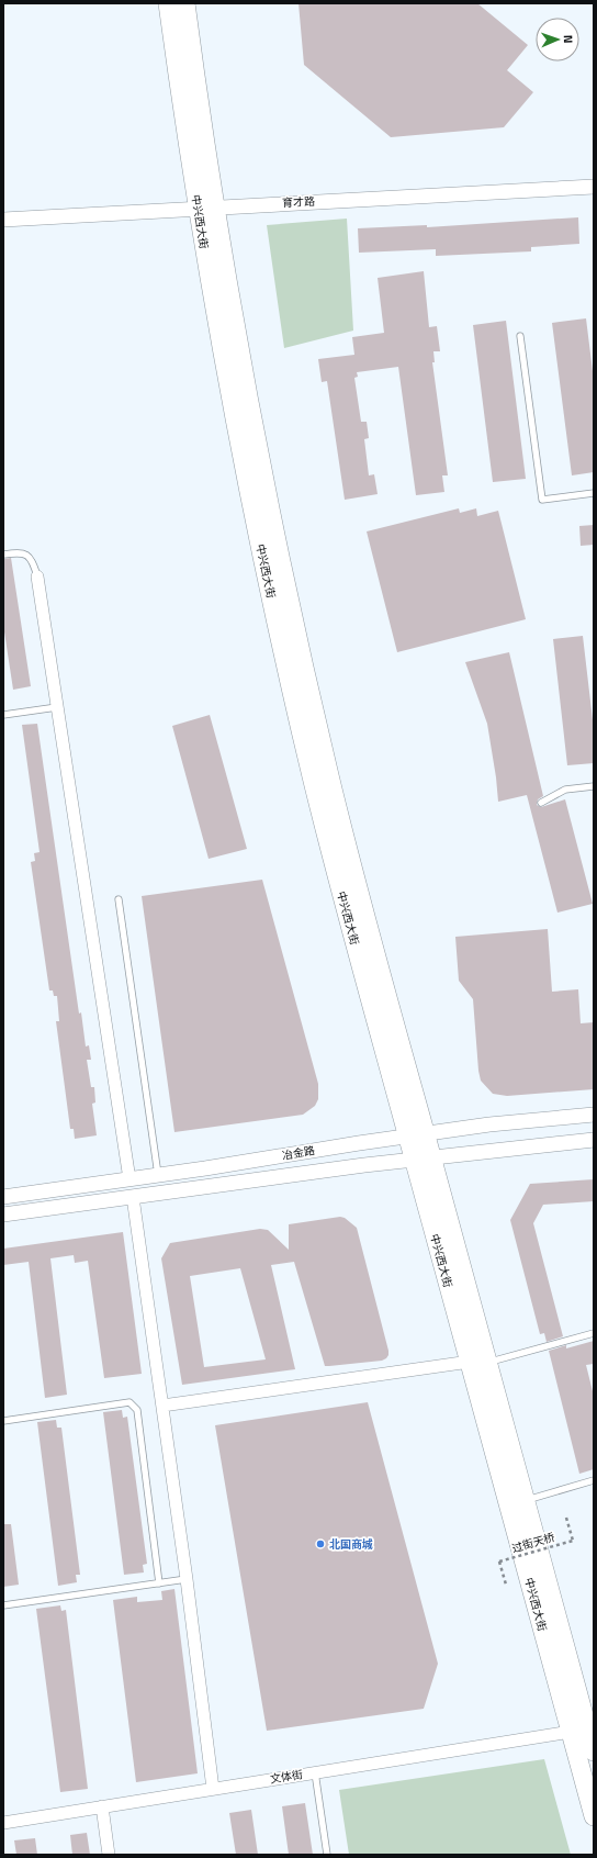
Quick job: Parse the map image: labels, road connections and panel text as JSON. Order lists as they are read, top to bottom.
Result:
{
  "streets": {
    "main road": ["中兴西大街"],
    "street": ["育才路", "冶金路", "文体街"],
    "path": ["过街天桥"]
  },
  "crossings": [
    ["育才路", "中兴西大街"],
    ["中兴西大街", "冶金路"],
    ["中兴西大街", "文体街"]
  ],
  "places": ["北国商城"],
  "north": "right"
}
